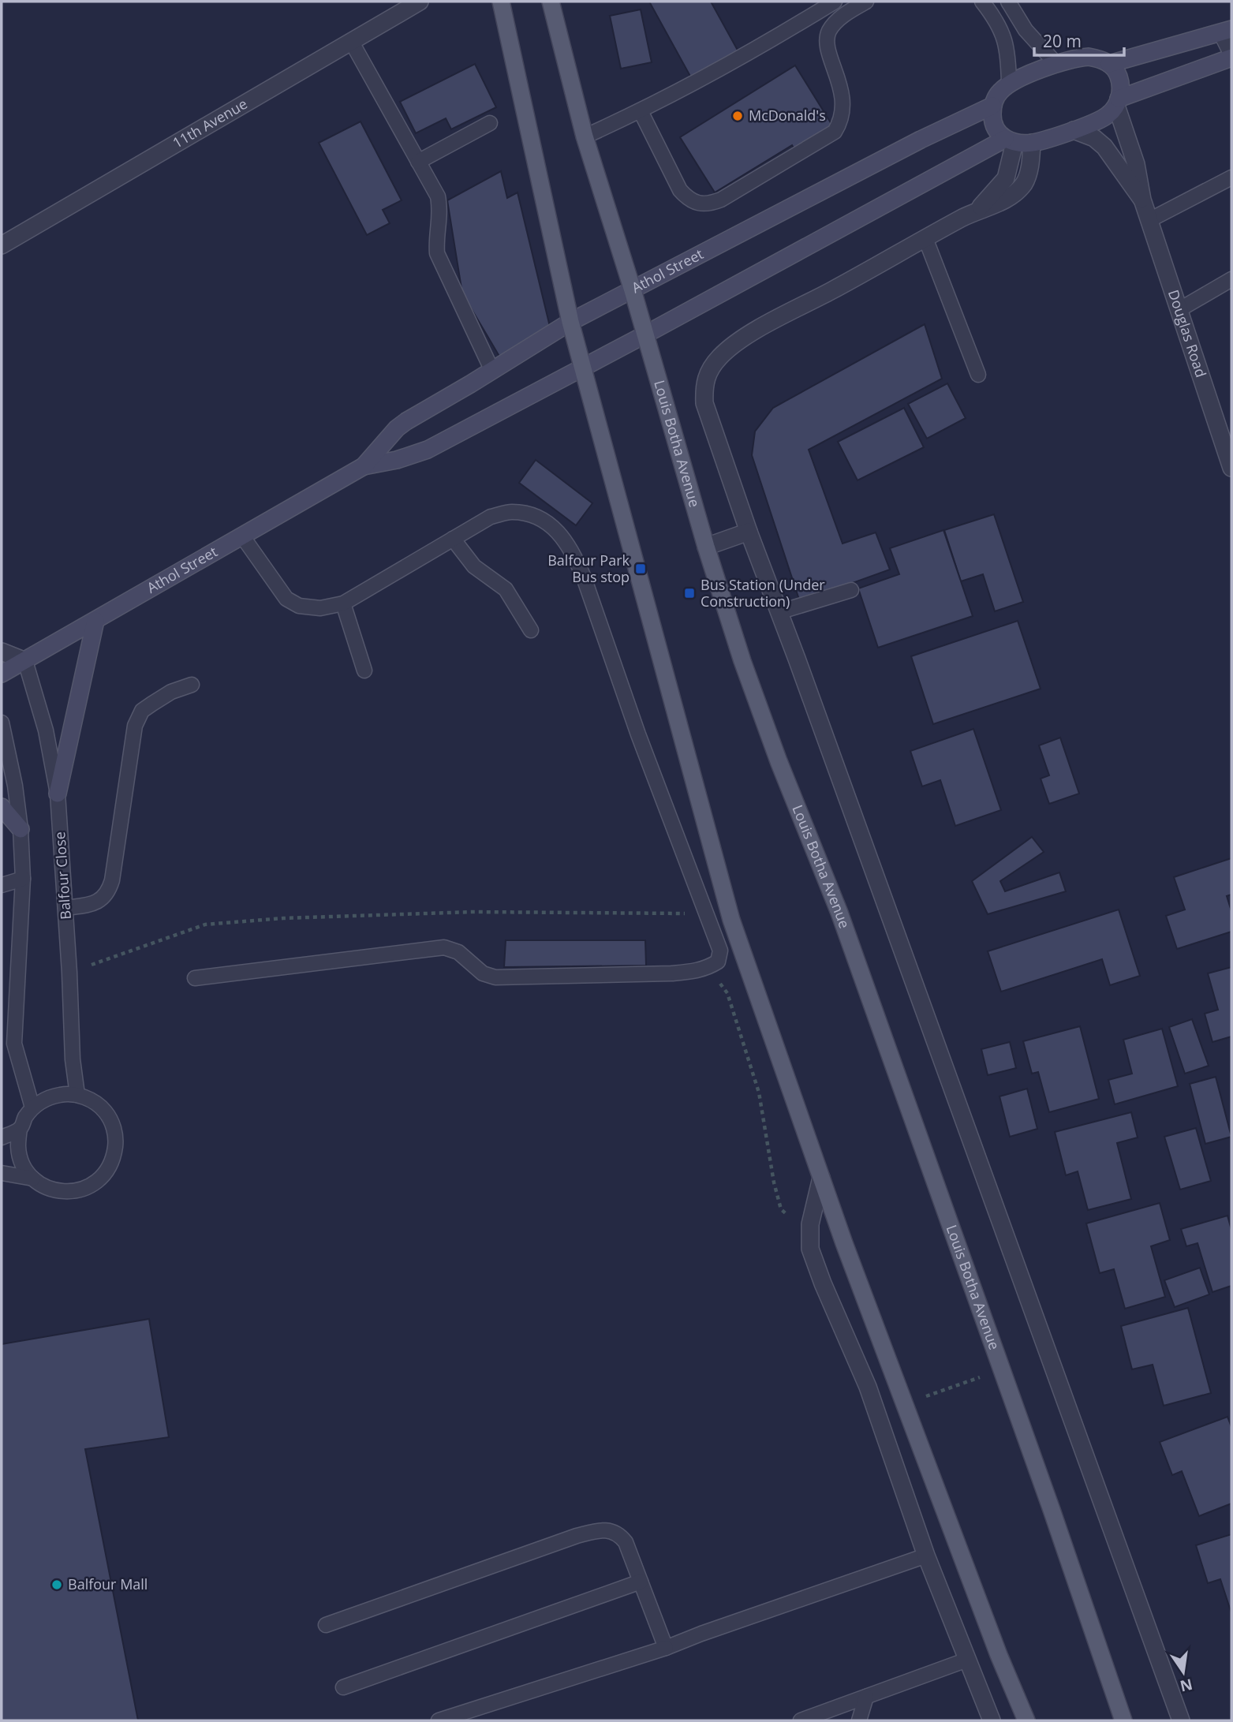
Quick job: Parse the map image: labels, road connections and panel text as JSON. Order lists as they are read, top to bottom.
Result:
{
  "streets": {
    "main road": ["Athol Street", "Louis Botha Avenue"],
    "street": ["11th Avenue", "Douglas Road"],
    "lane": ["Balfour Close"]
  },
  "crossings": [
    ["Athol Street", "Louis Botha Avenue"],
    ["Athol Street", "Balfour Close"]
  ],
  "places": {
    "other": ["McDonald's", "Balfour Mall"],
    "transit": ["Balfour Park Bus stop", "Bus Station (Under Construction)"]
  },
  "scale_bar": "20 m",
  "north": "bottom"
}
